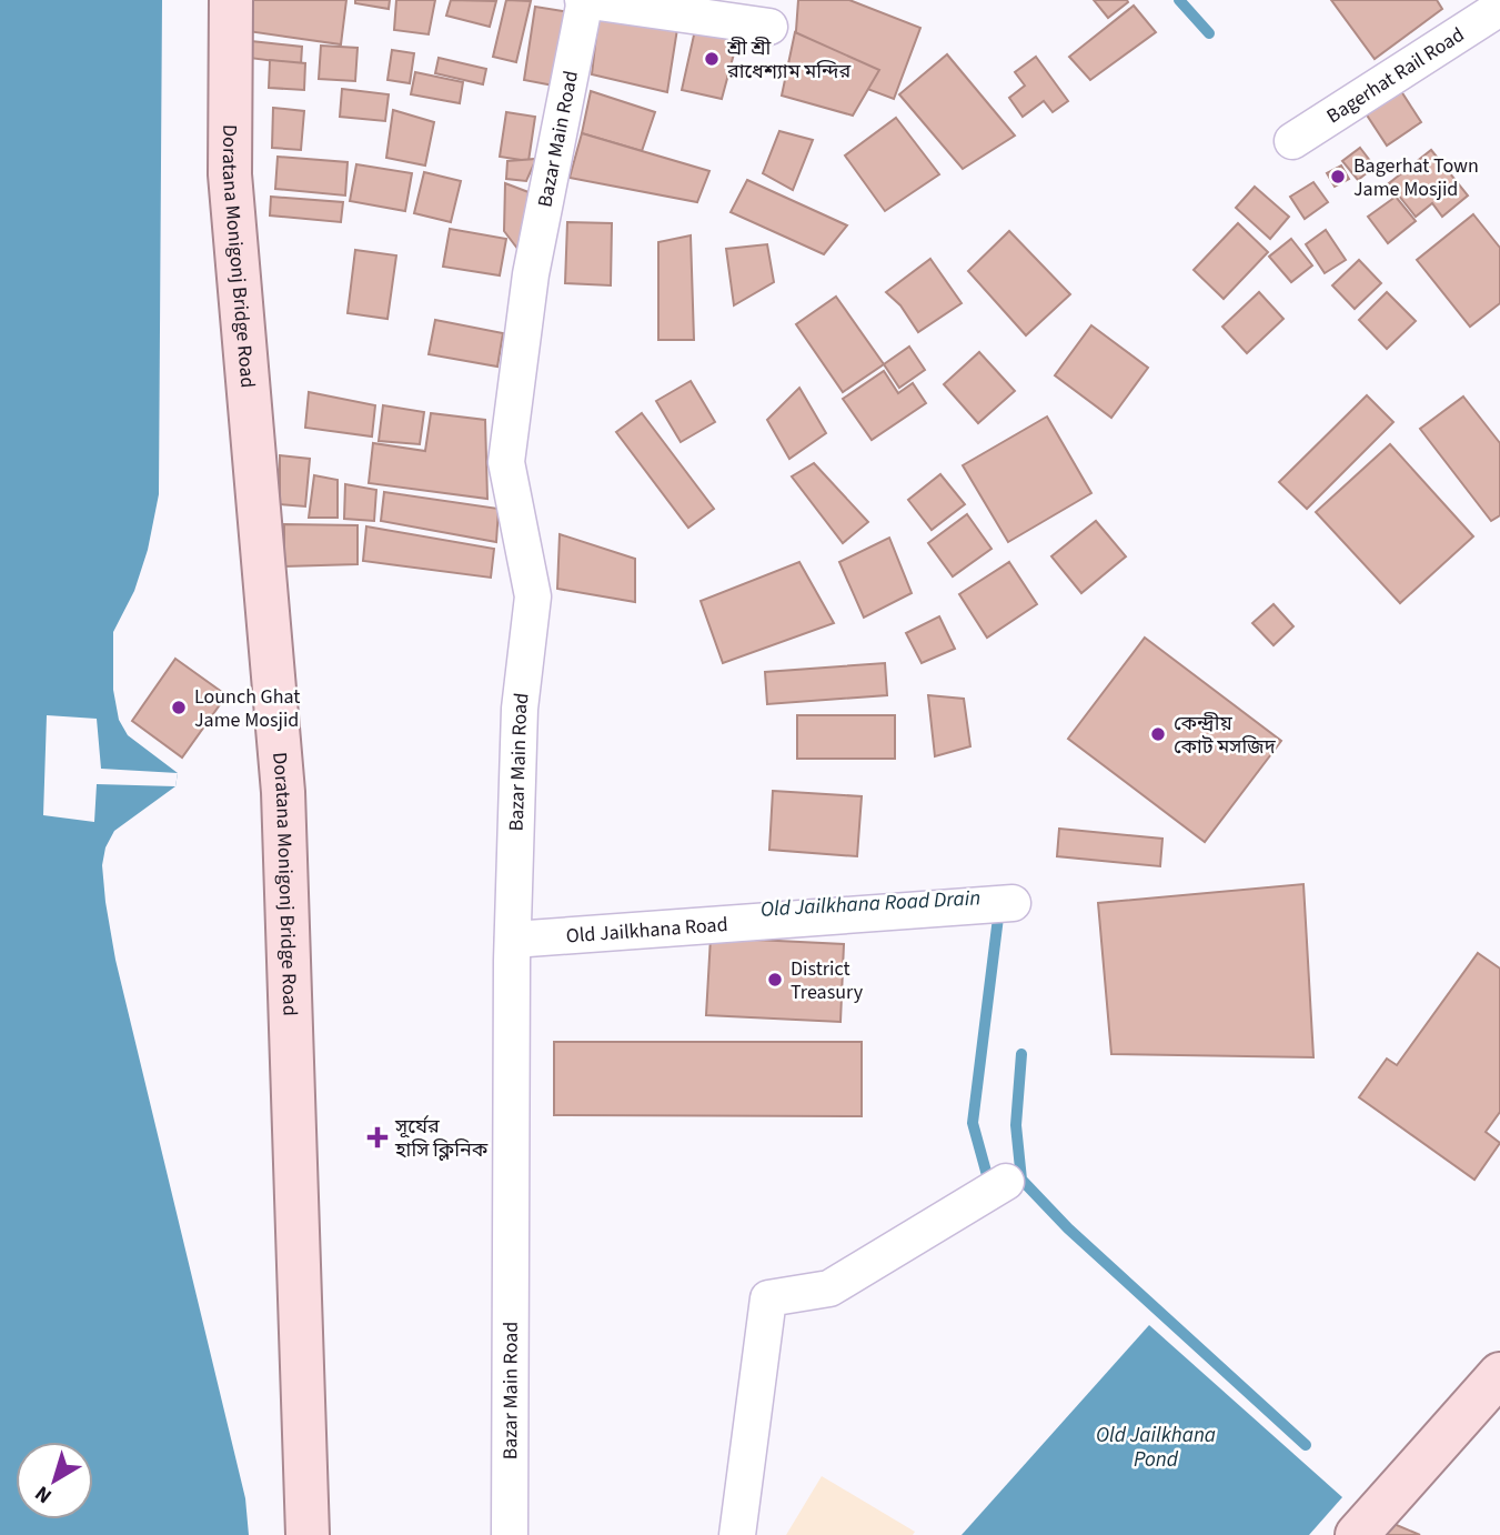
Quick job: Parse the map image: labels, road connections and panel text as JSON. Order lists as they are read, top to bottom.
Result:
{
  "streets": {
    "main road": ["Doratana Monigonj Bridge Road"],
    "street": ["Bagerhat Rail Road", "Bazar Main Road", "Old Jailkhana Road"]
  },
  "crossings": [
    ["Bazar Main Road", "Old Jailkhana Road"]
  ],
  "water": ["Old Jailkhana Road Drain", "Old Jailkhana Pond"],
  "places": {
    "other": [
      "শ্রী শ্রী রাধেশ্যাম মন্দির",
      "Bagerhat Town Jame Mosjid",
      "Lounch Ghat Jame Mosjid",
      "কেন্দ্রীয় কোট মসজিদ",
      "District Treasury"
    ],
    "health": ["সূর্যের হাসি ক্লিনিক"]
  },
  "north": "bottom left"
}
